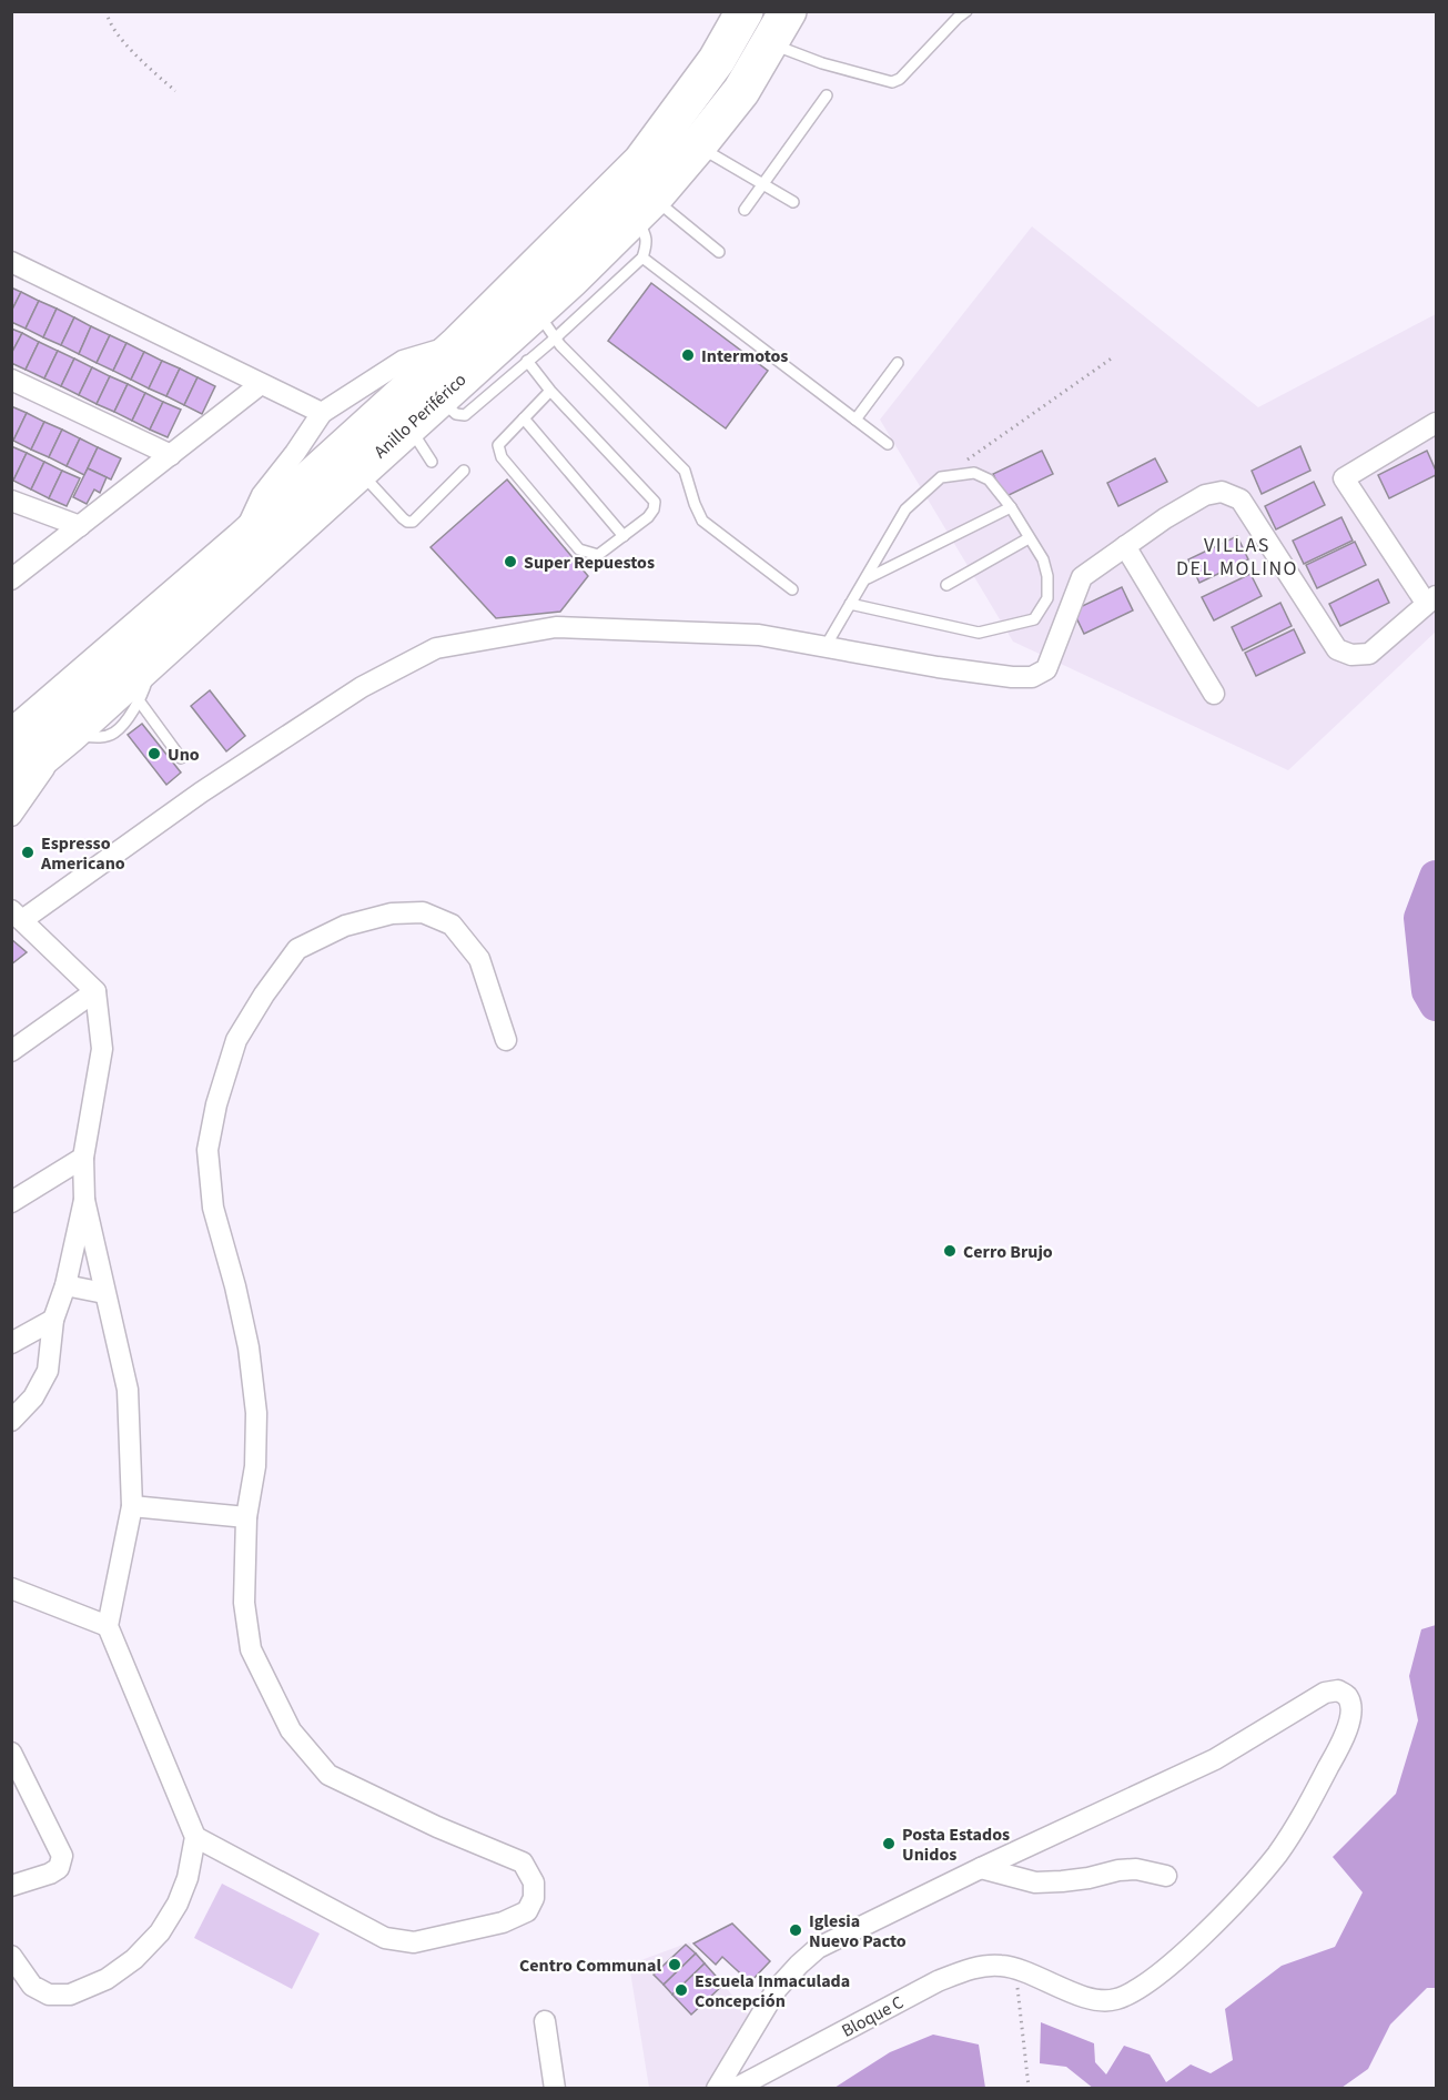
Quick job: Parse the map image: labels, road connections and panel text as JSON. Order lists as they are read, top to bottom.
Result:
{
  "streets": {
    "highway": ["Anillo Periférico"],
    "street": ["Bloque C"]
  },
  "districts": ["VILLAS DEL MOLINO"],
  "places": [
    "Intermotos",
    "Super Repuestos",
    "Uno",
    "Espresso Americano",
    "Cerro Brujo",
    "Posta Estados Unidos",
    "Iglesia Nuevo Pacto",
    "Centro Communal",
    "Escuela Inmaculada Concepción"
  ]
}
